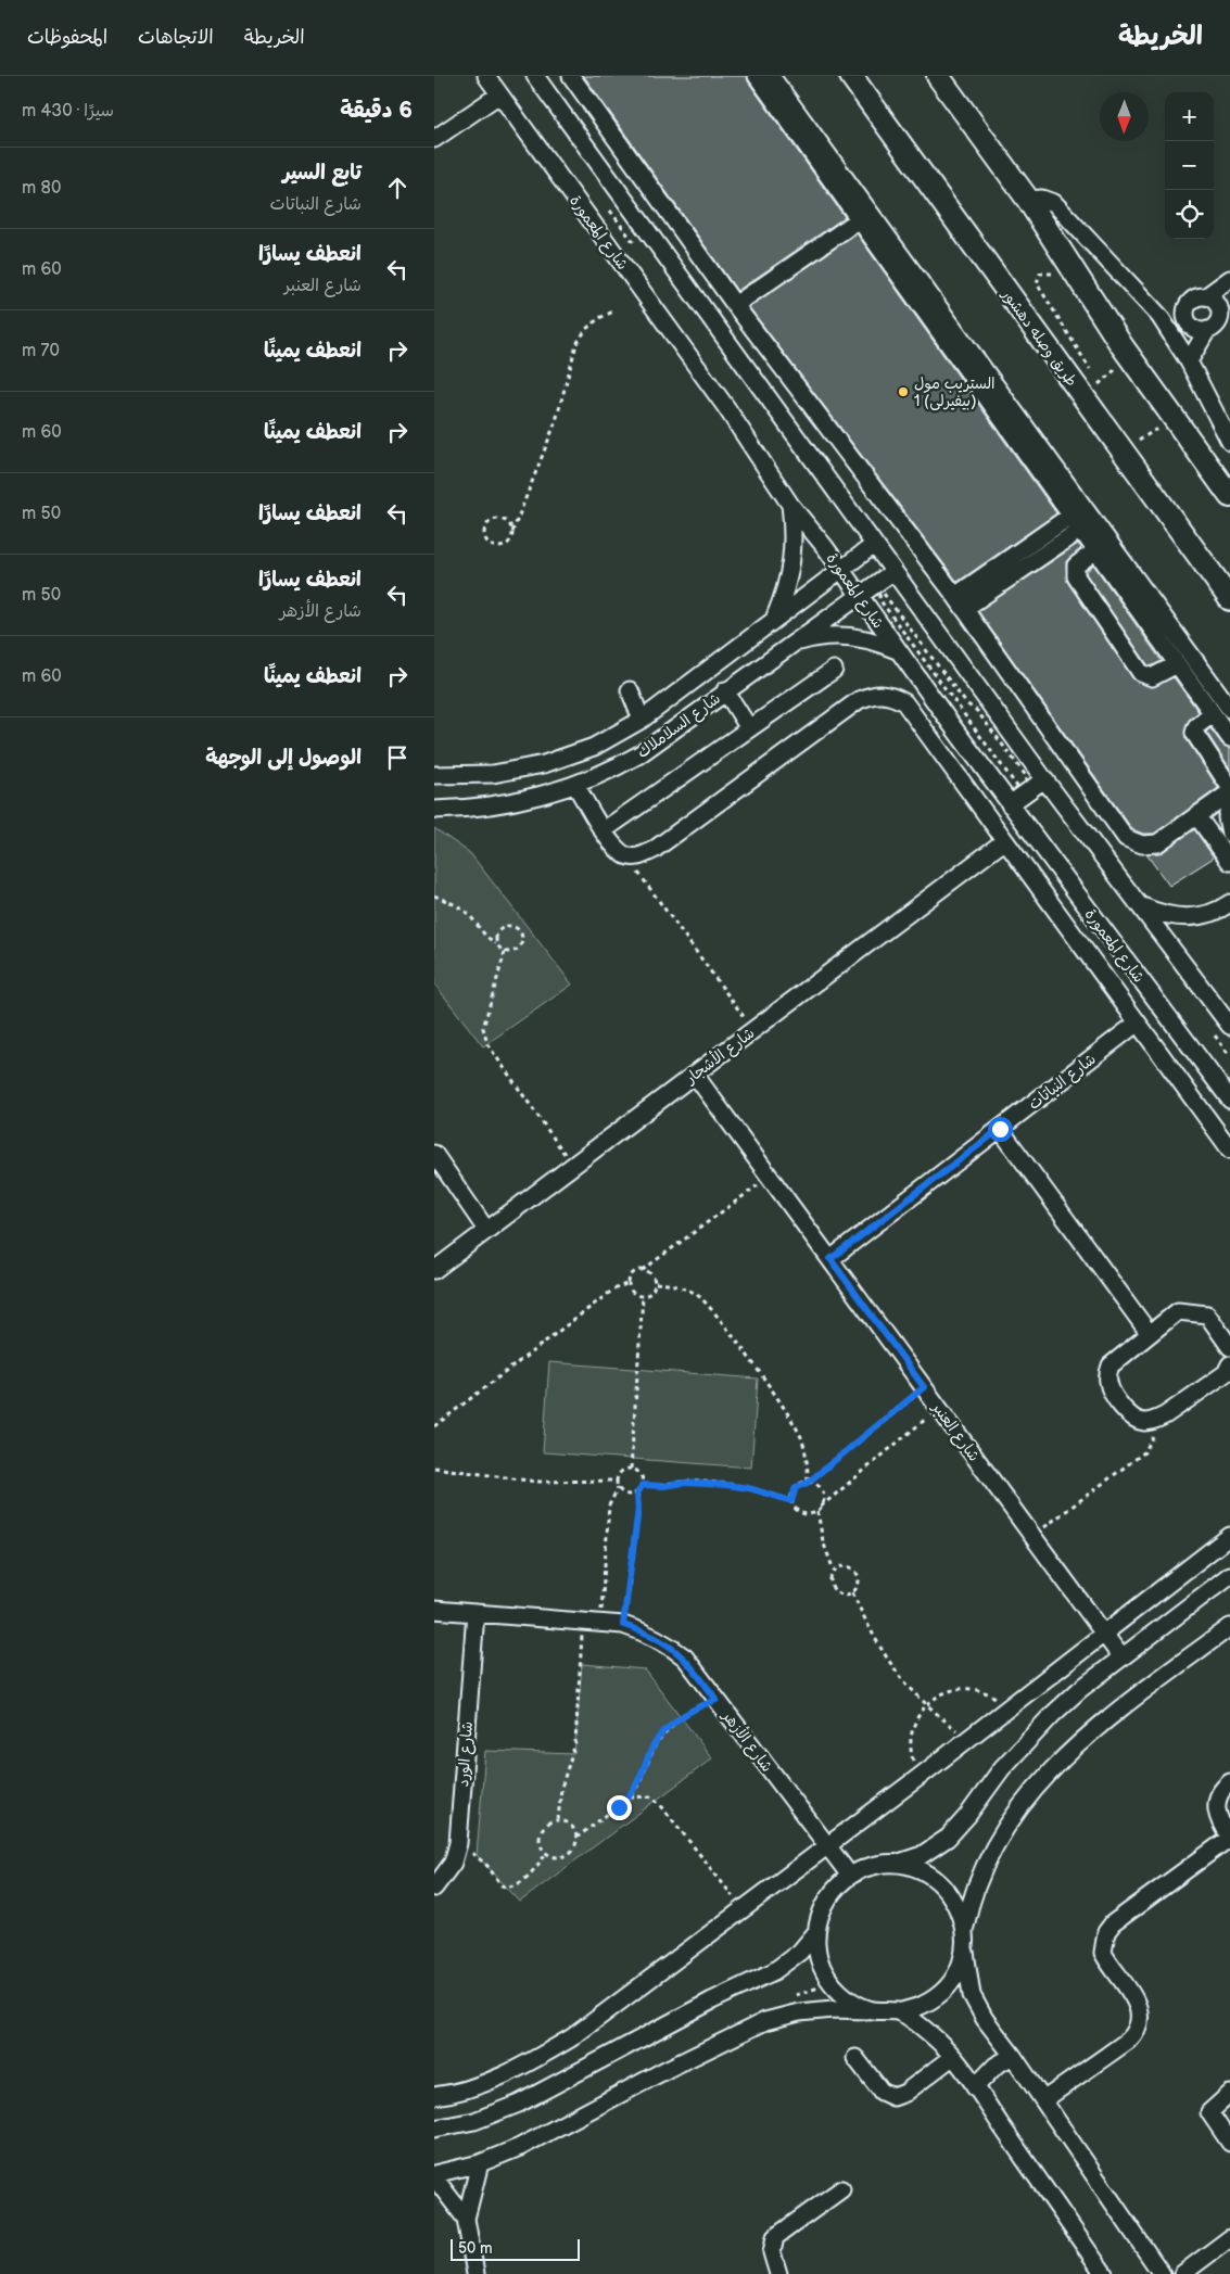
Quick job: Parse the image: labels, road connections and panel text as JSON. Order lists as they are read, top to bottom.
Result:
{
  "streets": {
    "main road": ["طريق وصله دهشور"],
    "street": [
      "شارع المعمورة",
      "شارع السلاملاك",
      "شارع الأشجار",
      "شارع النباتات",
      "شارع العنبر",
      "شارع الأزهر",
      "شارع الورد"
    ]
  },
  "crossings": [
    ["شارع المعمورة", "شارع السلاملاك"],
    ["شارع الأشجار", "شارع العنبر"],
    ["شارع النباتات", "شارع العنبر"],
    ["شارع الأزهر", "شارع الورد"]
  ],
  "places": ["الستريب مول 1 (بيفيرلى)"],
  "scale_bar": "50 m",
  "north": "bottom",
  "page": {
    "header": "الخريطة",
    "nav": ["الخريطة", "الاتجاهات", "المحفوظات"],
    "heading": ["6 دقيقة", "سيرًا · 430 m"],
    "map_buttons": ["+", "−"],
    "list": [
      ["تابع السير", "شارع النباتات", "80 m"],
      ["انعطف يسارًا", "شارع العنبر", "60 m"],
      ["انعطف يمينًا", "70 m"],
      ["انعطف يمينًا", "60 m"],
      ["انعطف يسارًا", "50 m"],
      ["انعطف يسارًا", "شارع الأزهر", "50 m"],
      ["انعطف يمينًا", "60 m"],
      "الوصول إلى الوجهة"
    ],
    "scale": "50 m"
  }
}
